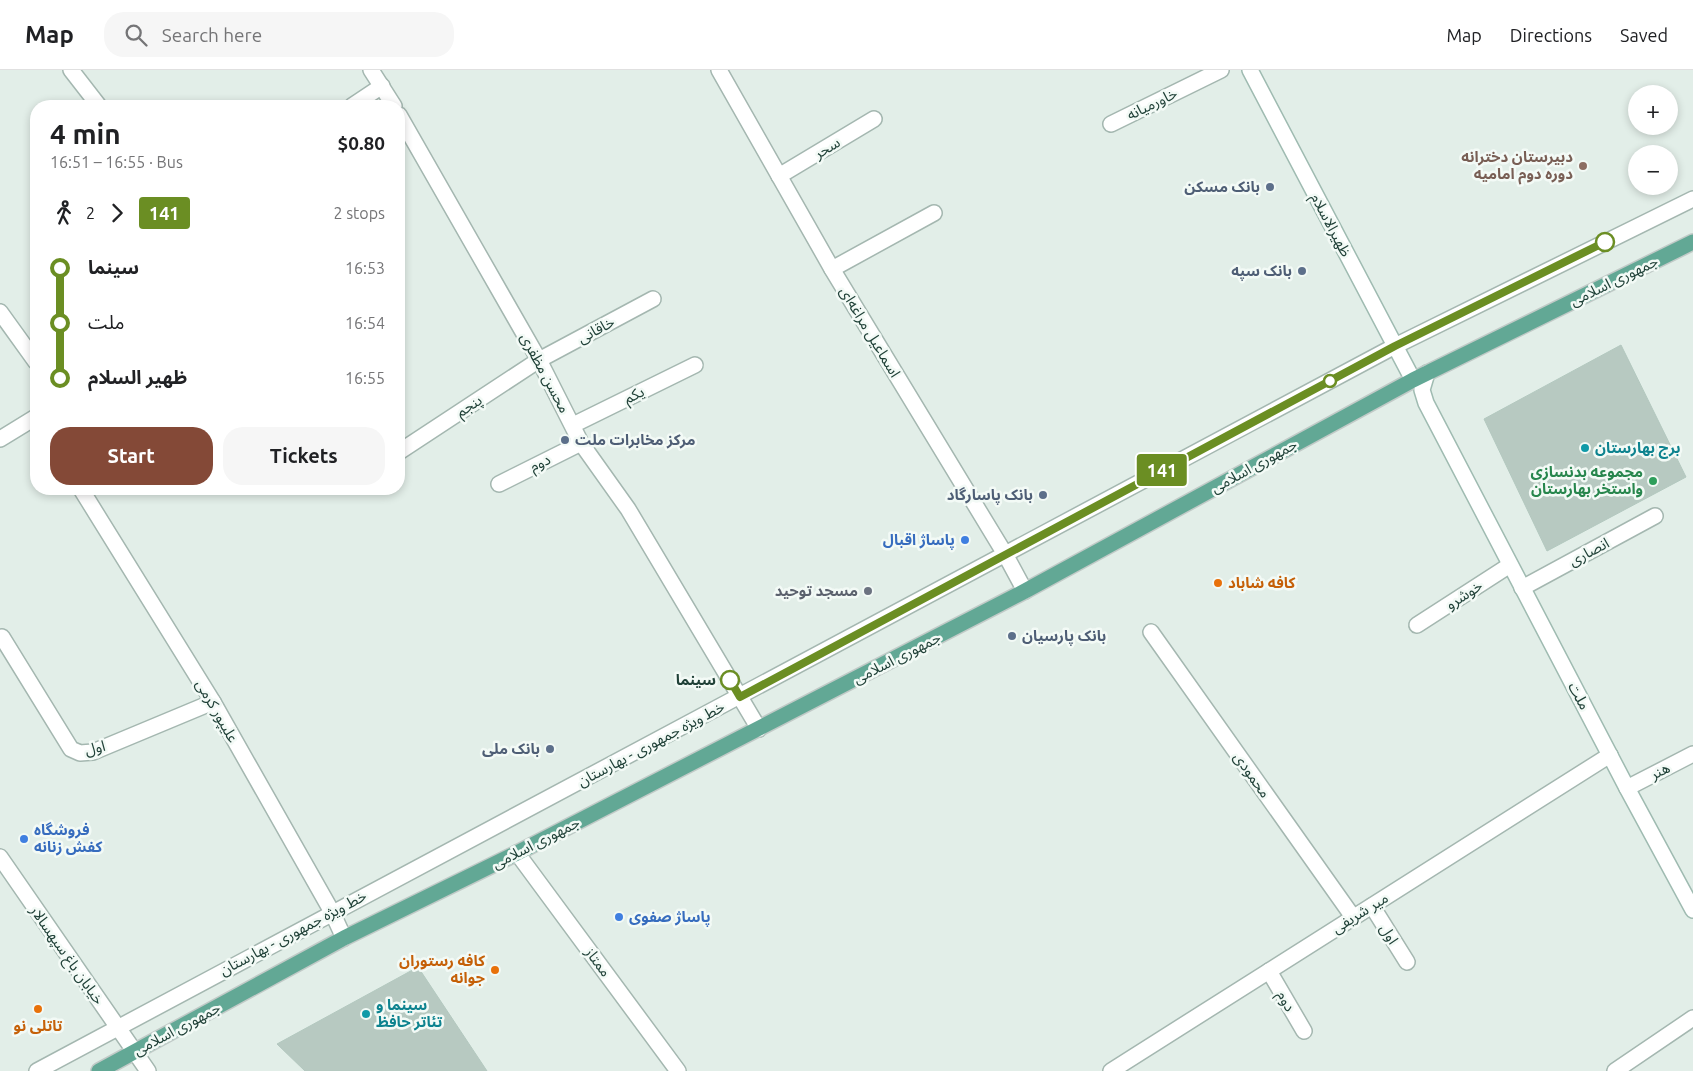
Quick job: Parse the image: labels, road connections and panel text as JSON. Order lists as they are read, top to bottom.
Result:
{
  "streets": {
    "main road": ["جمهوری اسلامی"],
    "street": [
      "خاورمیانه",
      "سحر",
      "ظهیرالاسلام",
      "خاقانی",
      "اسماعیل مراغه‌ای",
      "محسن مظفری",
      "یکم",
      "پنجم",
      "دوم",
      "انصاری",
      "خوشرو",
      "ملت",
      "علیپور کرمی",
      "خط ویژه جمهوری - بهارستان",
      "اول",
      "هنر",
      "محمودی",
      "میر شریفی",
      "خیابان باغ سپهسالار",
      "ممتاز"
    ]
  },
  "crossings": [
    ["سحر", "اسماعیل مراغه‌ای"],
    ["ظهیرالاسلام", "جمهوری اسلامی"],
    ["ظهیرالاسلام", "خط ویژه جمهوری - بهارستان"],
    ["جمهوری اسلامی", "اسماعیل مراغه‌ای"],
    ["جمهوری اسلامی", "محسن مظفری"],
    ["جمهوری اسلامی", "ملت"],
    ["جمهوری اسلامی", "علیپور کرمی"],
    ["جمهوری اسلامی", "خیابان باغ سپهسالار"],
    ["جمهوری اسلامی", "ممتاز"],
    ["خاقانی", "محسن مظفری"],
    ["خاقانی", "پنجم"],
    ["اسماعیل مراغه‌ای", "خط ویژه جمهوری - بهارستان"],
    ["محسن مظفری", "یکم"],
    ["محسن مظفری", "پنجم"],
    ["محسن مظفری", "دوم"],
    ["محسن مظفری", "خط ویژه جمهوری - بهارستان"],
    ["دوم", "میر شریفی"],
    ["انصاری", "ملت"],
    ["خوشرو", "ملت"],
    ["ملت", "هنر"],
    ["ملت", "میر شریفی"],
    ["علیپور کرمی", "خط ویژه جمهوری - بهارستان"],
    ["علیپور کرمی", "اول"],
    ["خط ویژه جمهوری - بهارستان", "خیابان باغ سپهسالار"],
    ["اول", "میر شریفی"],
    ["محمودی", "میر شریفی"]
  ],
  "places": [
    "دبیرستان دخترانه دوره دوم امامیه",
    "بانک مسکن",
    "بانک سپه",
    "مرکز مخابرات ملت",
    "برج بهارستان",
    "مجموعه بدنسازی واستخر بهارستان",
    "بانک پاسارگاد",
    "پاساژ اقبال",
    "کافه شاباد",
    "مسجد توحید",
    "بانک پارسیان",
    "سینما",
    "بانک ملی",
    "فروشگاه کفش زنانه",
    "پاساژ صفوی",
    "کافه رستوران جوانه",
    "تاتلی نو",
    "سینما و تئاتر حافظ"
  ],
  "lines": ["bus line 141"],
  "page": {
    "header": "Map",
    "search": "Search here",
    "nav": ["Map", "Directions", "Saved"],
    "on_map": "141",
    "map_buttons": ["+", "−"],
    "heading": ["4 min", "16:51 – 16:55 · Bus", "$0.80"],
    "legs": ["2", "141", "2 stops"],
    "list": [
      {
        "name": "سینما",
        "value": "16:53"
      },
      {
        "name": "ملت",
        "value": "16:54"
      },
      {
        "name": "ظهیر السلام",
        "value": "16:55"
      }
    ],
    "buttons": ["Start", "Tickets"]
  }
}
